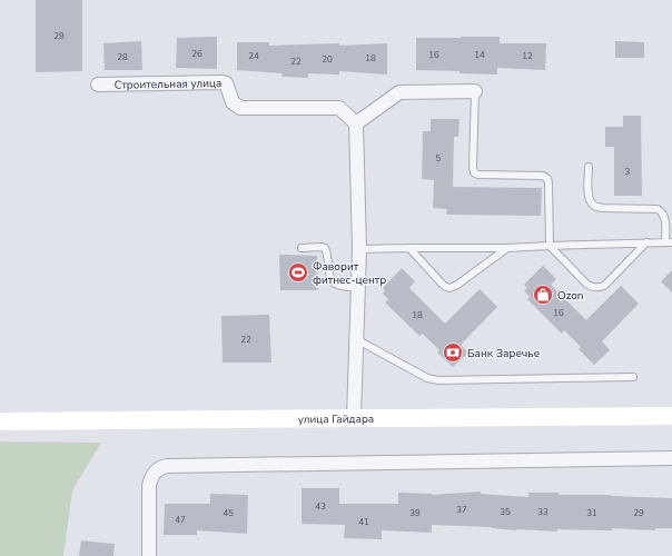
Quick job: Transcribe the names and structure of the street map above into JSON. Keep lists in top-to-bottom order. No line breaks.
{"streets":{"main road":["улица Гайдара"],"street":["Строительная улица"]},"places":{"sports":["Фаворит фитнес-центр"],"shop":["Ozon"],"bank":["Банк Заречье"]},"house_numbers":["29","26","16","14","24","12","28","18","20","22","5","3","16","18","22","43","37","35","33","45","39","31","29","47","41"]}
